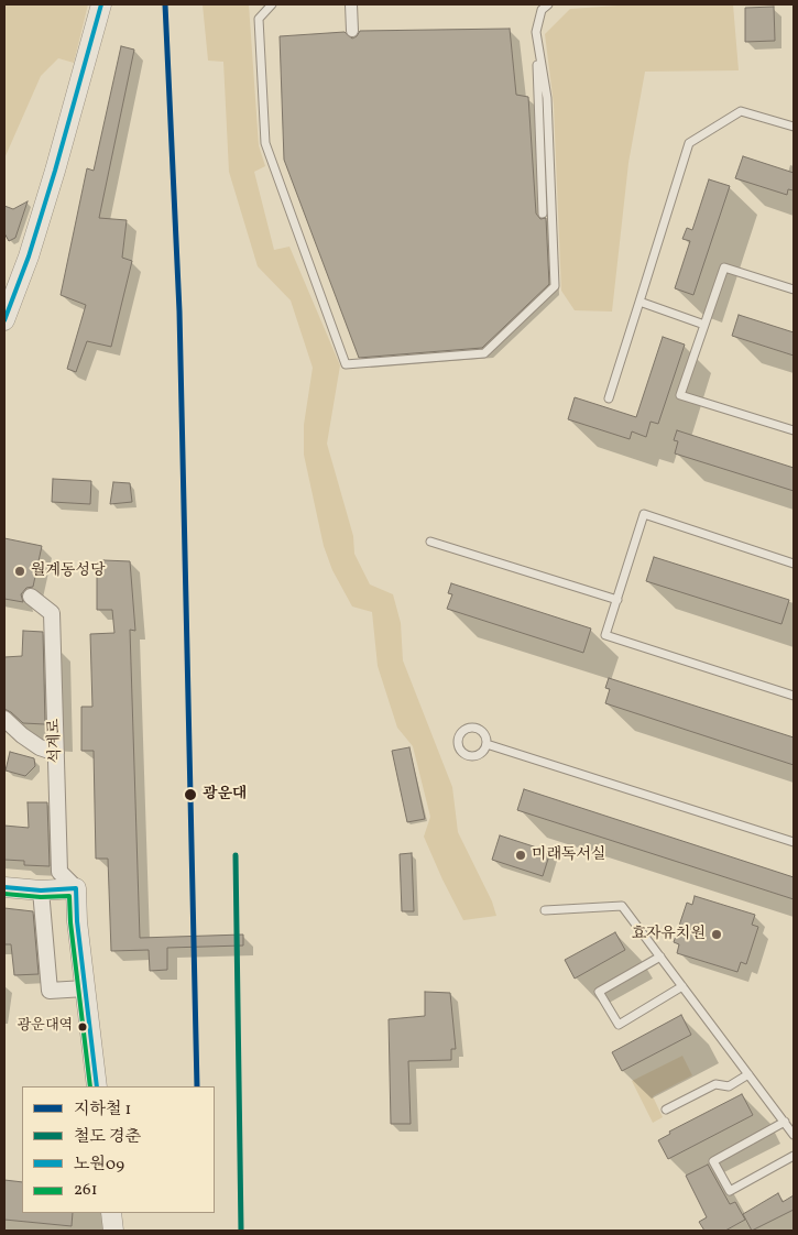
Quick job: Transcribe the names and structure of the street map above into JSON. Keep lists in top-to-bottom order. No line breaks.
{"streets":{"street":["석계로"]},"places":["월계동성당","광운대","미래독서실","효자유치원","광운대역"],"lines":["metro line 1","transit line 노원09","rail line 경춘","transit line 261"],"legend":["지하철 1","철도 경춘","노원09","261"]}
